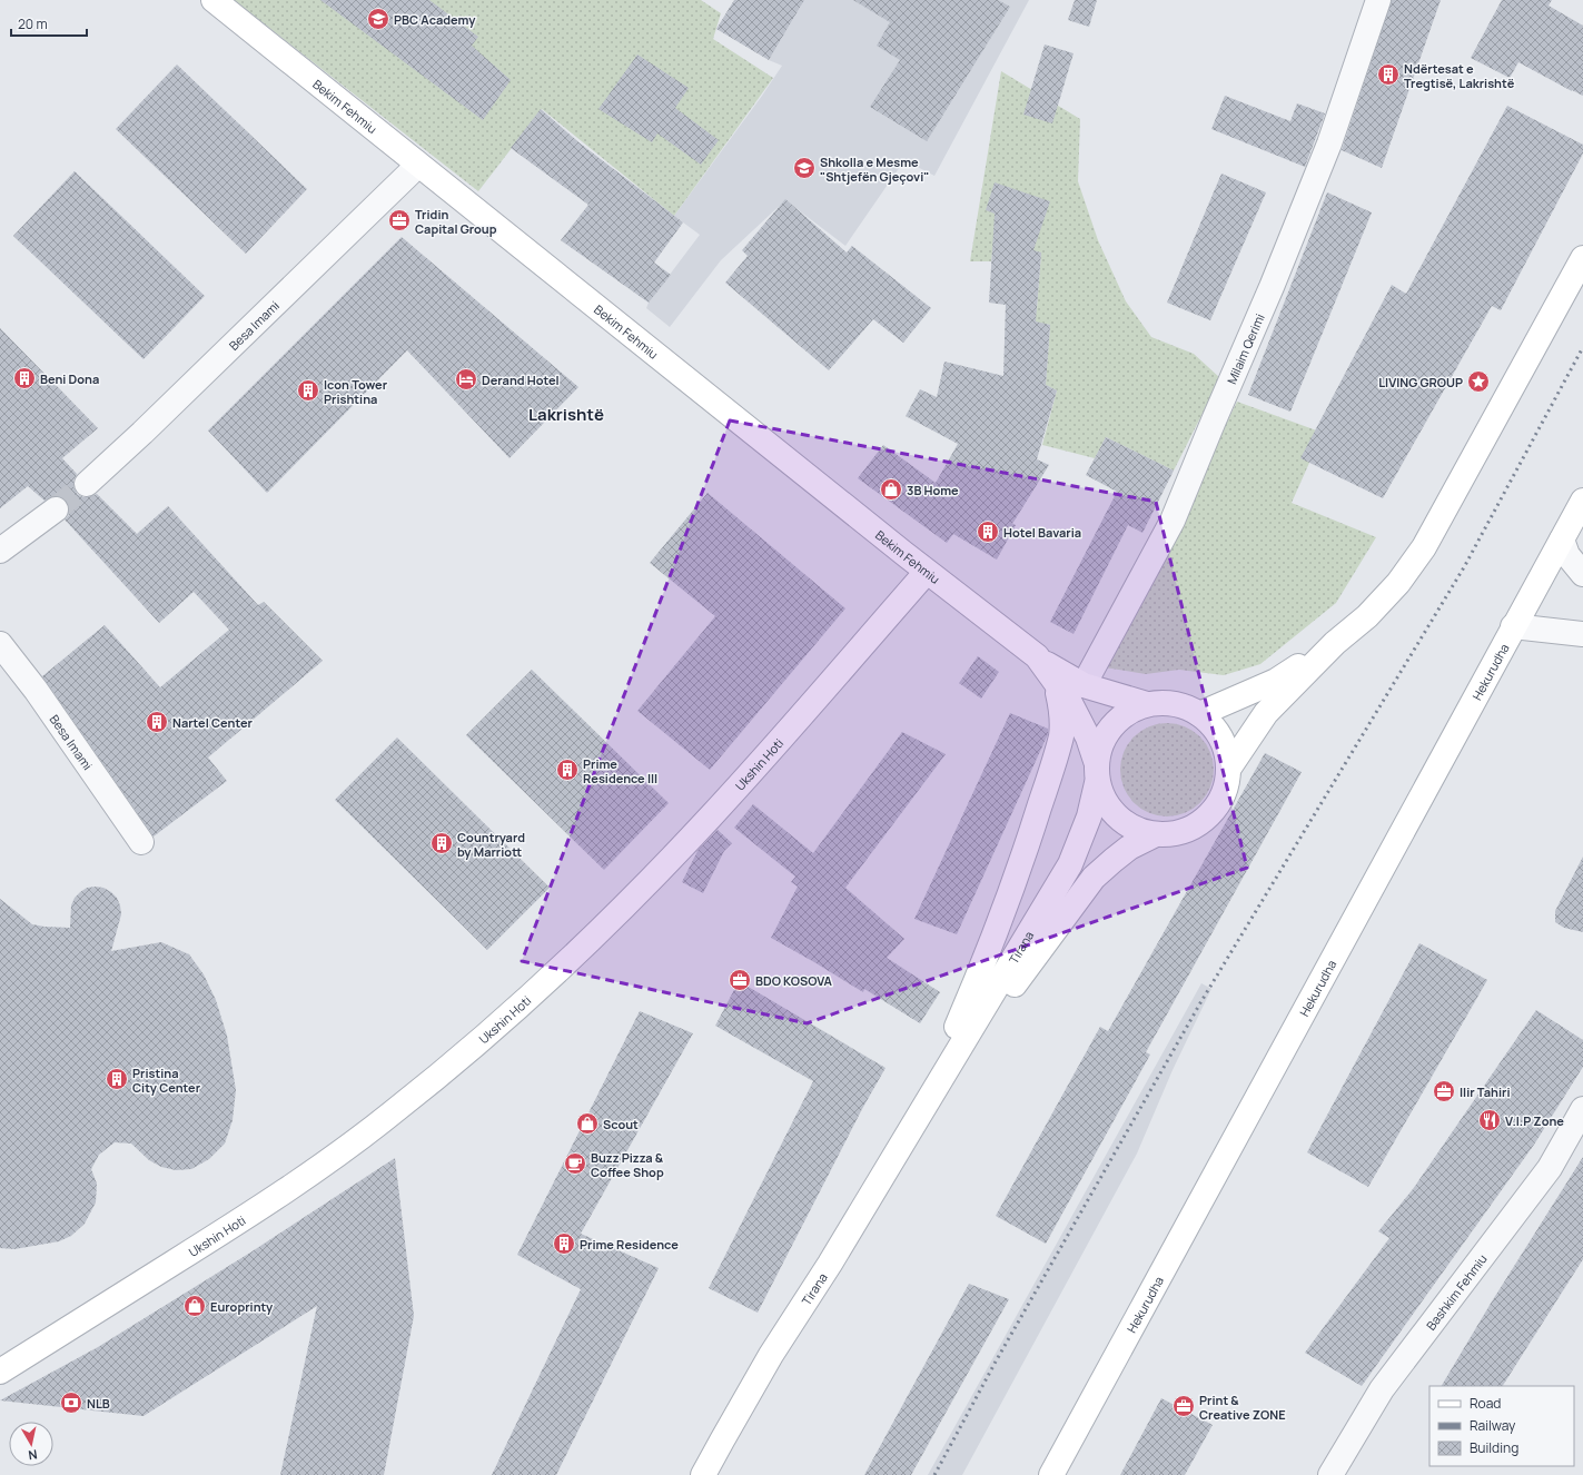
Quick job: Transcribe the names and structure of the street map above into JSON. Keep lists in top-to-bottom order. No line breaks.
{"streets":{"main road":["Bekim Fehmiu","Hekurudha","Ukshin Hoti","Tirana"],"street":["Besa Imami","Milaim Qerimi","Bashkim Fehmiu"]},"crossings":[["Bekim Fehmiu","Besa Imami"],["Bekim Fehmiu","Milaim Qerimi"],["Bekim Fehmiu","Ukshin Hoti"],["Bekim Fehmiu","Tirana"]],"districts":["Lakrishtë"],"places":{"school or university":["PBC Academy","Shkolla e Mesme \"Shtjefën Gjeçovi\""],"building":["Ndërtesat e Tregtisë, Lakrishtë","Beni Dona","Icon Tower Prishtina","Hotel Bavaria","Nartel Center","Prime Residence III","Countryard by Marriott","Pristina City Center","Prime Residence"],"office":["Tridin Capital Group","BDO KOSOVA","Ilir Tahiri","Print & Creative ZONE"],"hotel":["Derand Hotel"],"place":["LIVING GROUP"],"shop":["3B Home","Scout","Europrinty"],"restaurant":["V.I.P Zone"],"cafe":["Buzz Pizza & Coffee Shop"],"bank":["NLB"]},"legend":["Road","Railway","Building"],"scale_bar":"20 m","north":"bottom"}
